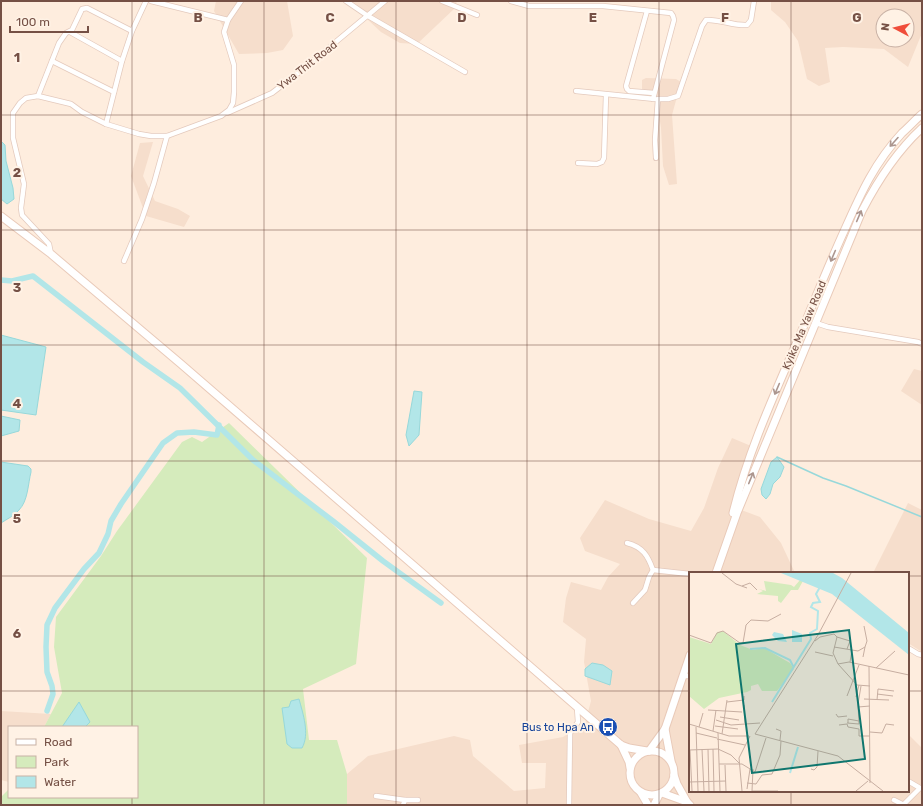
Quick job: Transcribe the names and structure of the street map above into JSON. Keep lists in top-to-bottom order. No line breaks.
{"streets":{"main road":["Kyike Ma Yaw Road"],"street":["Ywa Thit Road"]},"places":{"bus stop":["Bus to Hpa An"]},"legend":["Road","Park","Water"],"scale_bar":"100 m","north":"left","grid":{"columns":["B","C","D","E","F","G"],"rows":["1","2","3","4","5","6"]}}
